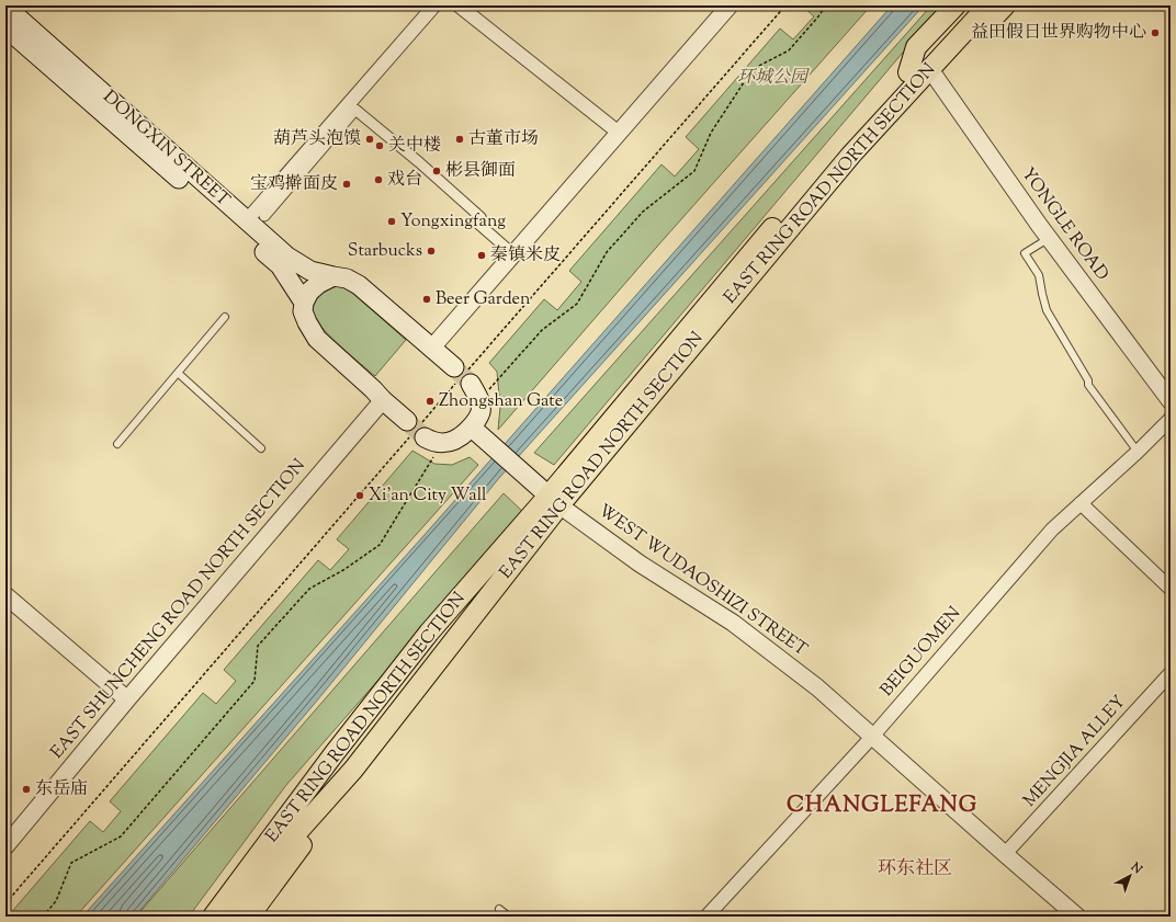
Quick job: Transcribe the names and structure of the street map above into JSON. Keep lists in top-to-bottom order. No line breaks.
{"streets":{"main road":["DONGXIN STREET","EAST RING ROAD NORTH SECTION"],"street":["YONGLE ROAD","WEST WUDAOSHIZI STREET","EAST SHUNCHENG ROAD NORTH SECTION","BEIGUOMEN","MENGJIA ALLEY"]},"crossings":[["EAST RING ROAD NORTH SECTION","YONGLE ROAD"],["EAST RING ROAD NORTH SECTION","WEST WUDAOSHIZI STREET"],["WEST WUDAOSHIZI STREET","BEIGUOMEN"],["WEST WUDAOSHIZI STREET","MENGJIA ALLEY"]],"districts":["CHANGLEFANG","环东社区"],"parks":["环城公园"],"places":["益田假日世界购物中心","葫芦头泡馍","古董市场","关中楼","彬县御面","戏台","宝鸡擀面皮","Yongxingfang","Starbucks","秦镇米皮","Beer Garden","Zhongshan Gate","Xi'an City Wall","东岳庙"],"north":"top right"}
